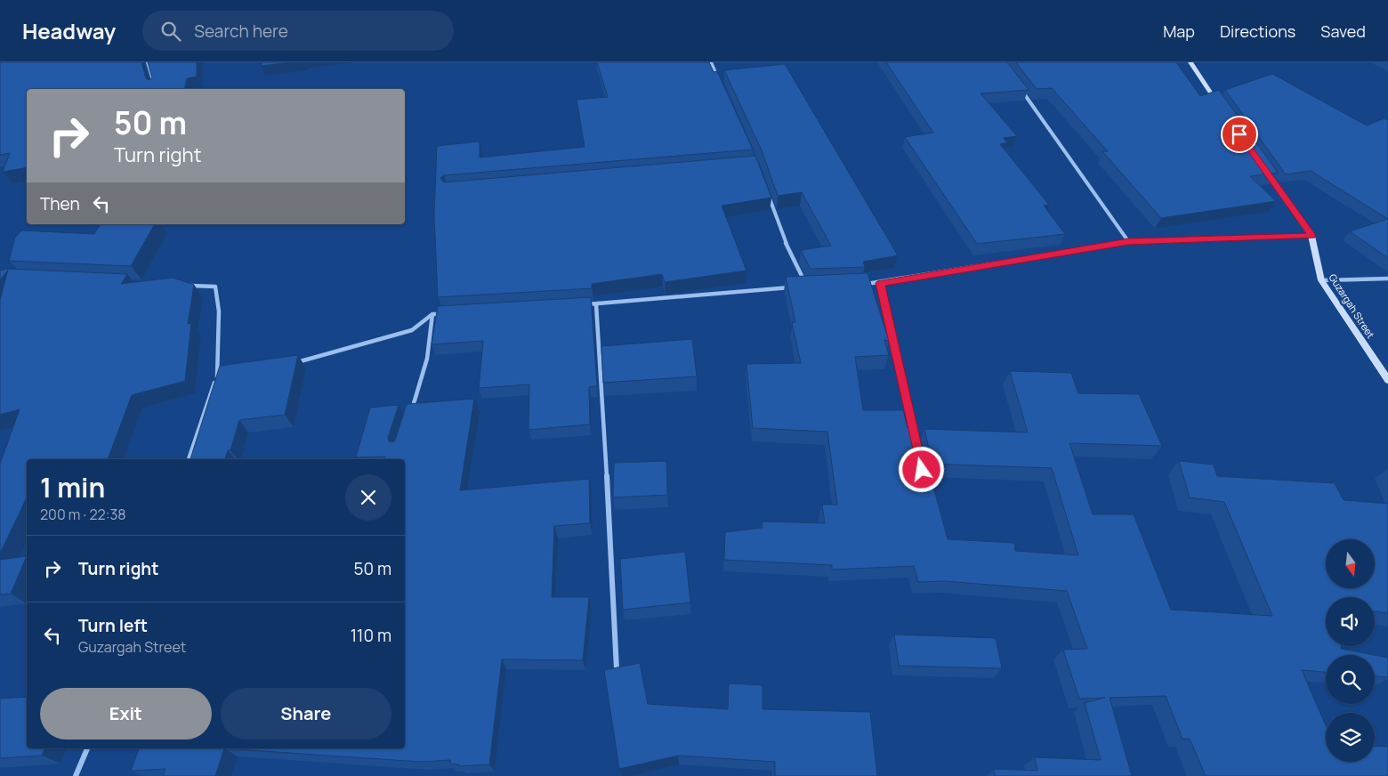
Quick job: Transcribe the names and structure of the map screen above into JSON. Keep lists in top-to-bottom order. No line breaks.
{"streets":{"street":["Guzargah Street"]},"north":"bottom","page":{"header":"Headway","search":"Search here","nav":["Map","Directions","Saved"],"turn":["50 m","Turn right"],"then":"Then","heading":["1 min","200 m · 22:38"],"list":[{"name":"Turn right","value":"50 m"},{"name":"Turn left","note":"Guzargah Street","value":"110 m"}],"buttons":["Exit","Share"]}}
